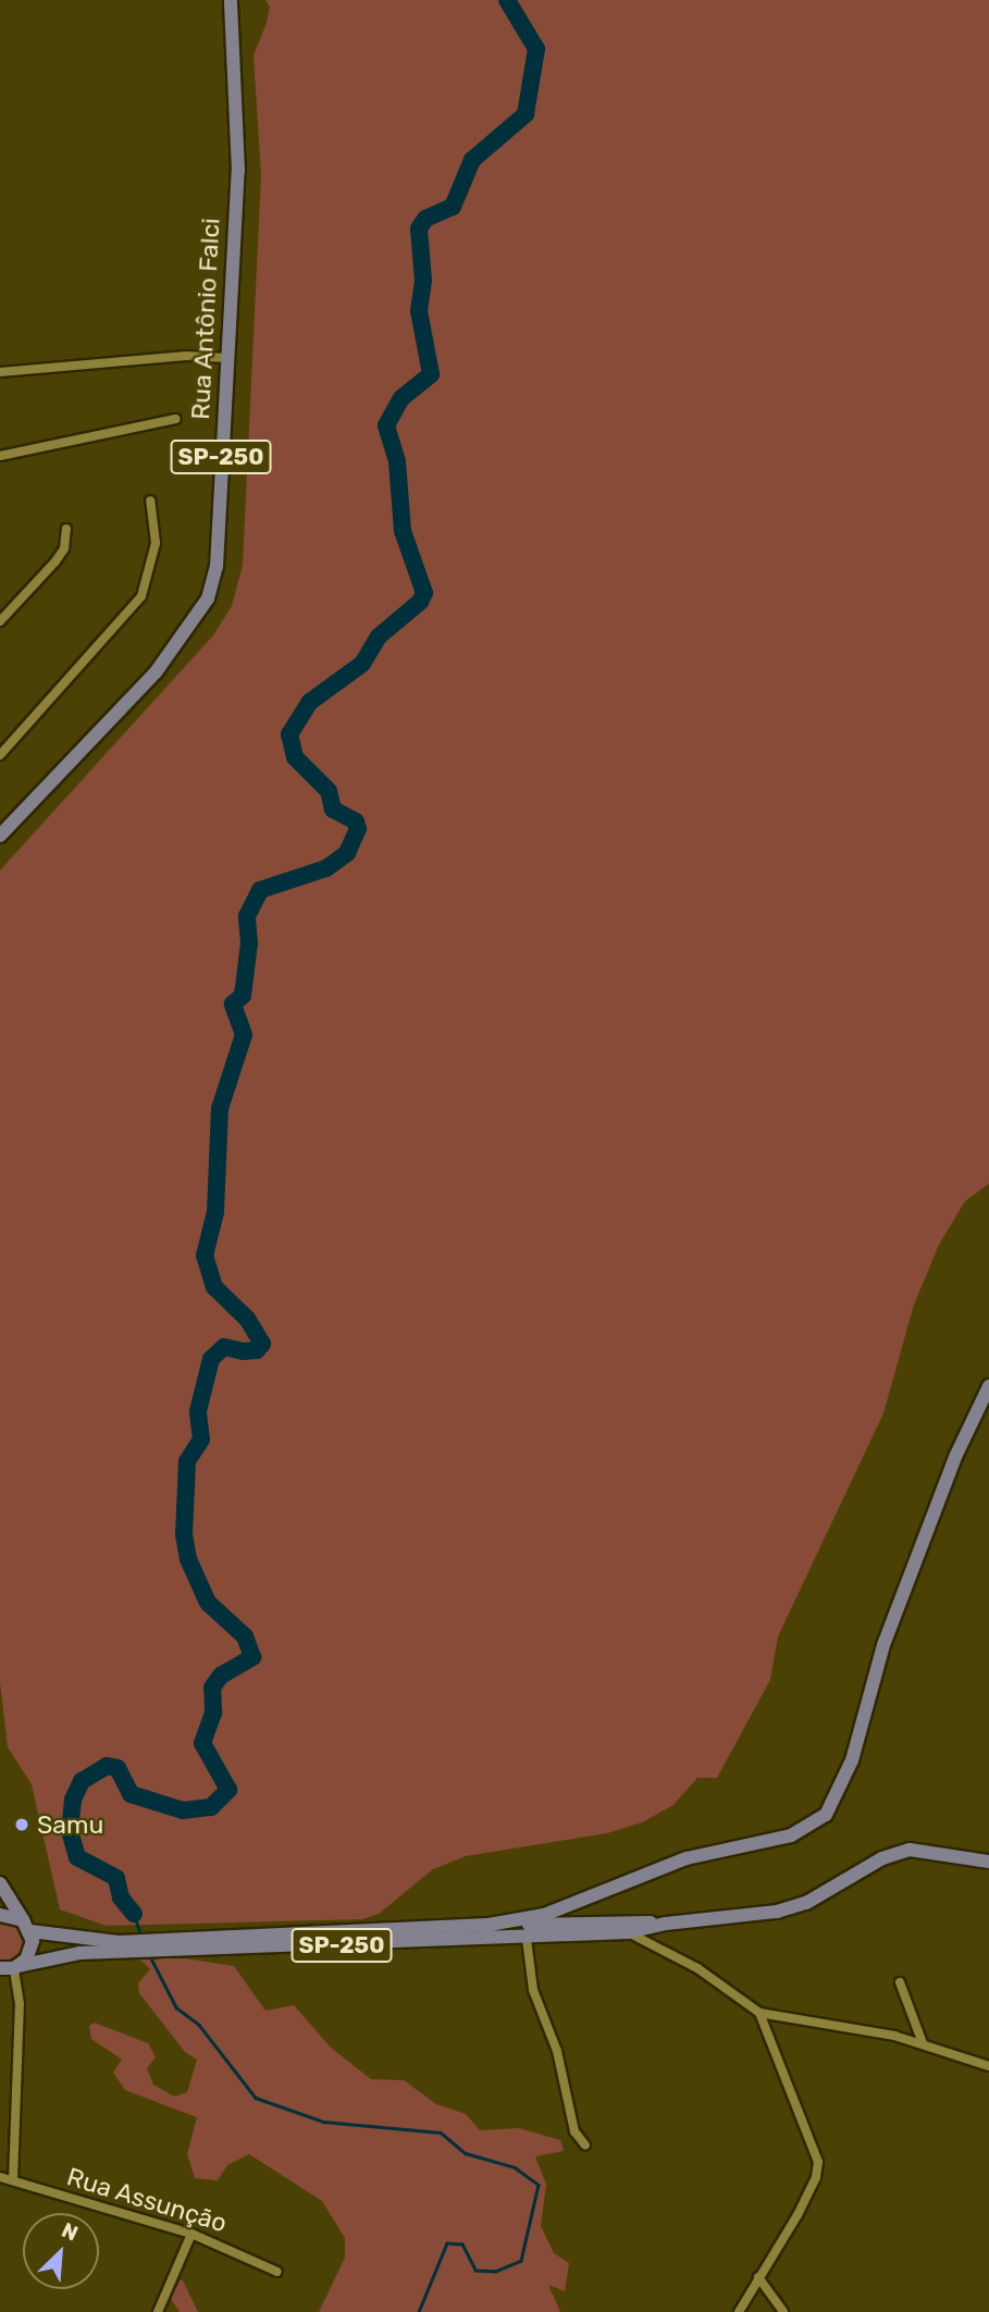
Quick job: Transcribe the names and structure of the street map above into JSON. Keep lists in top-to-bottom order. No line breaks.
{"streets":{"main road":["Rua Antônio Falci","SP-250"],"street":["Rua Assunção"]},"places":["Samu"],"north":"top right"}
